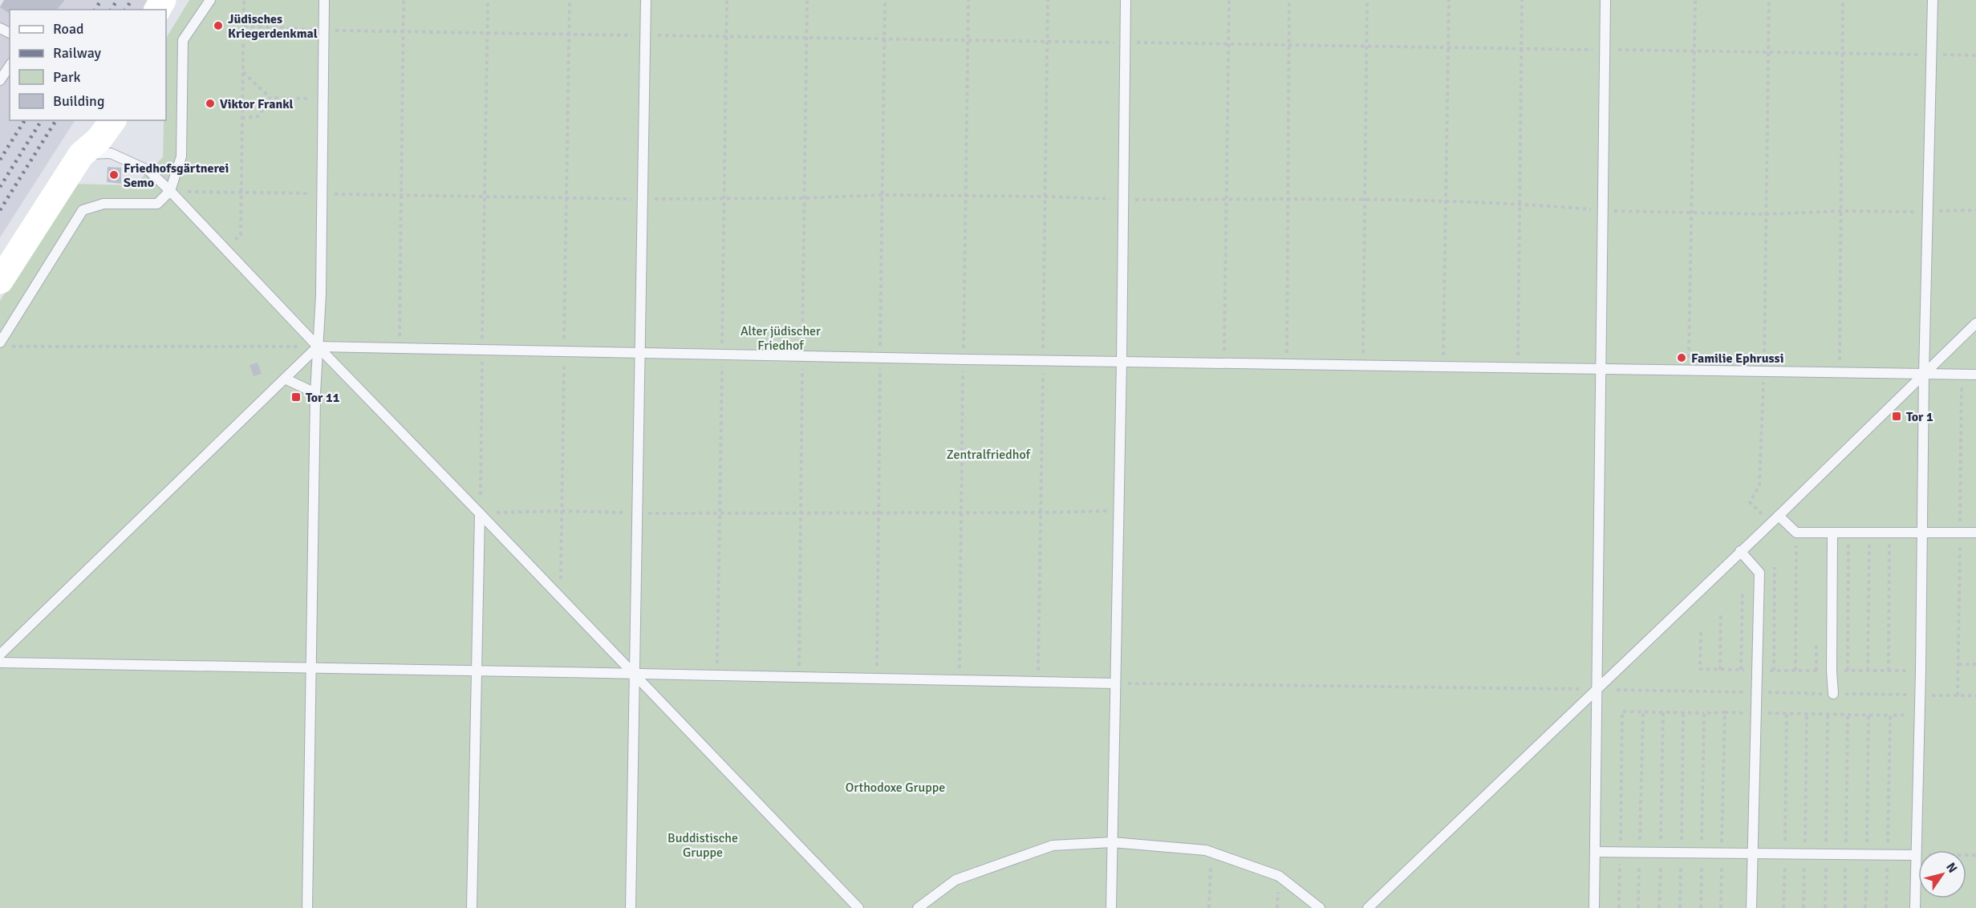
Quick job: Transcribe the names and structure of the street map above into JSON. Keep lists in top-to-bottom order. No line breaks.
{"parks":["Alter jüdischer Friedhof","Zentralfriedhof","Orthodoxe Gruppe","Buddistische Gruppe"],"places":{"other":["Jüdisches Kriegerdenkmal","Viktor Frankl","Friedhofsgärtnerei Semo","Familie Ephrussi"],"transit":["Tor 11","Tor 1"]},"legend":["Road","Railway","Park","Building"],"north":"top right"}
